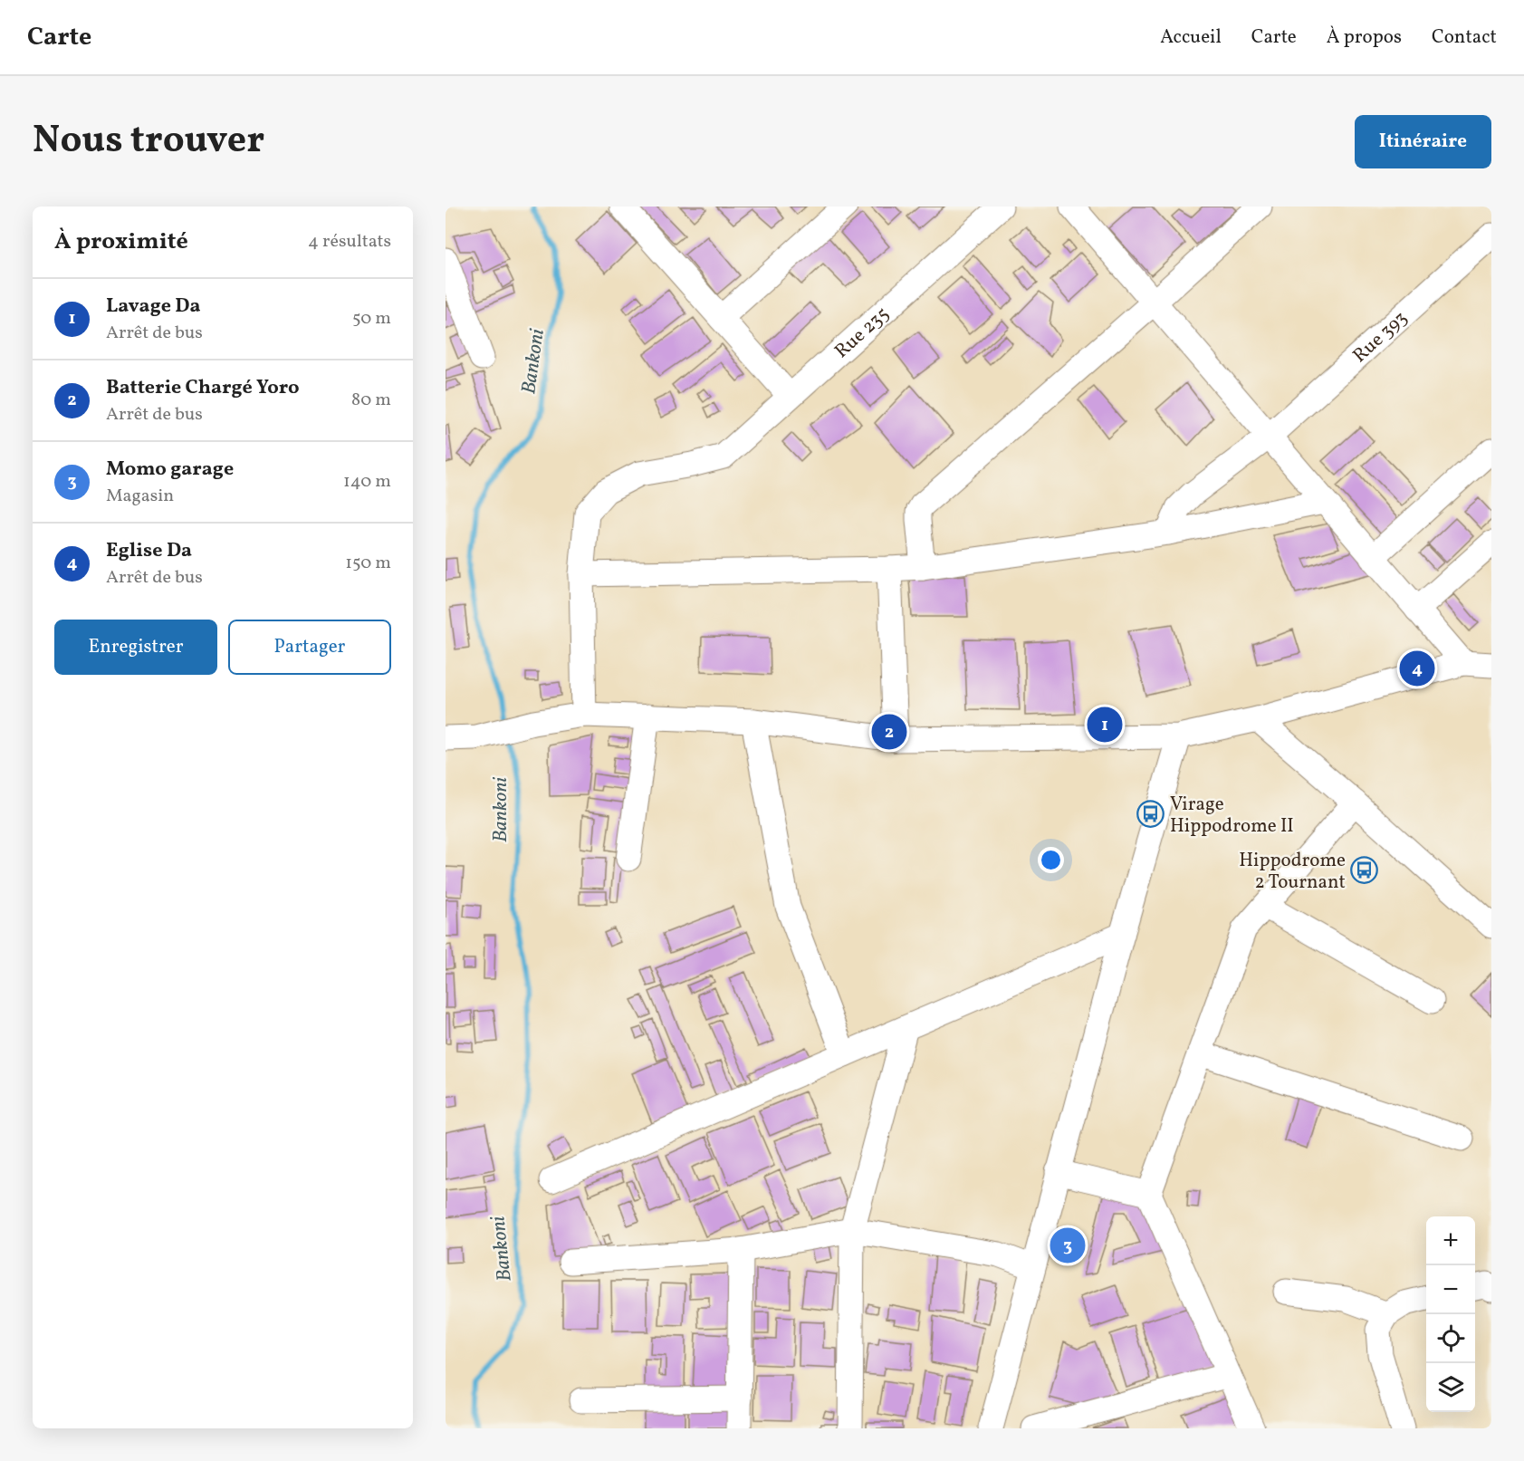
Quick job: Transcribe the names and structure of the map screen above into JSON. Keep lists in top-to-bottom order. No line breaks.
{"streets":{"street":["Rue 235","Rue 393"]},"water":["Bankoni"],"places":{"bus stop":["Virage Hippodrome II","Hippodrome 2 Tournant"]},"page":{"header":"Carte","nav":["Accueil","Carte","À propos","Contact"],"title":"Nous trouver","buttons":["Itinéraire",["Enregistrer","Partager"]],"heading":["À proximité","4 résultats"],"list":[{"mark":"1","name":"Lavage Da","note":"Arrêt de bus","value":"50 m"},{"mark":"2","name":"Batterie Chargé Yoro","note":"Arrêt de bus","value":"80 m"},{"mark":"3","name":"Momo garage","note":"Magasin","value":"140 m"},{"mark":"4","name":"Eglise Da","note":"Arrêt de bus","value":"150 m"}],"pins":["4","1","2","3"],"map_buttons":["+","−"]}}
